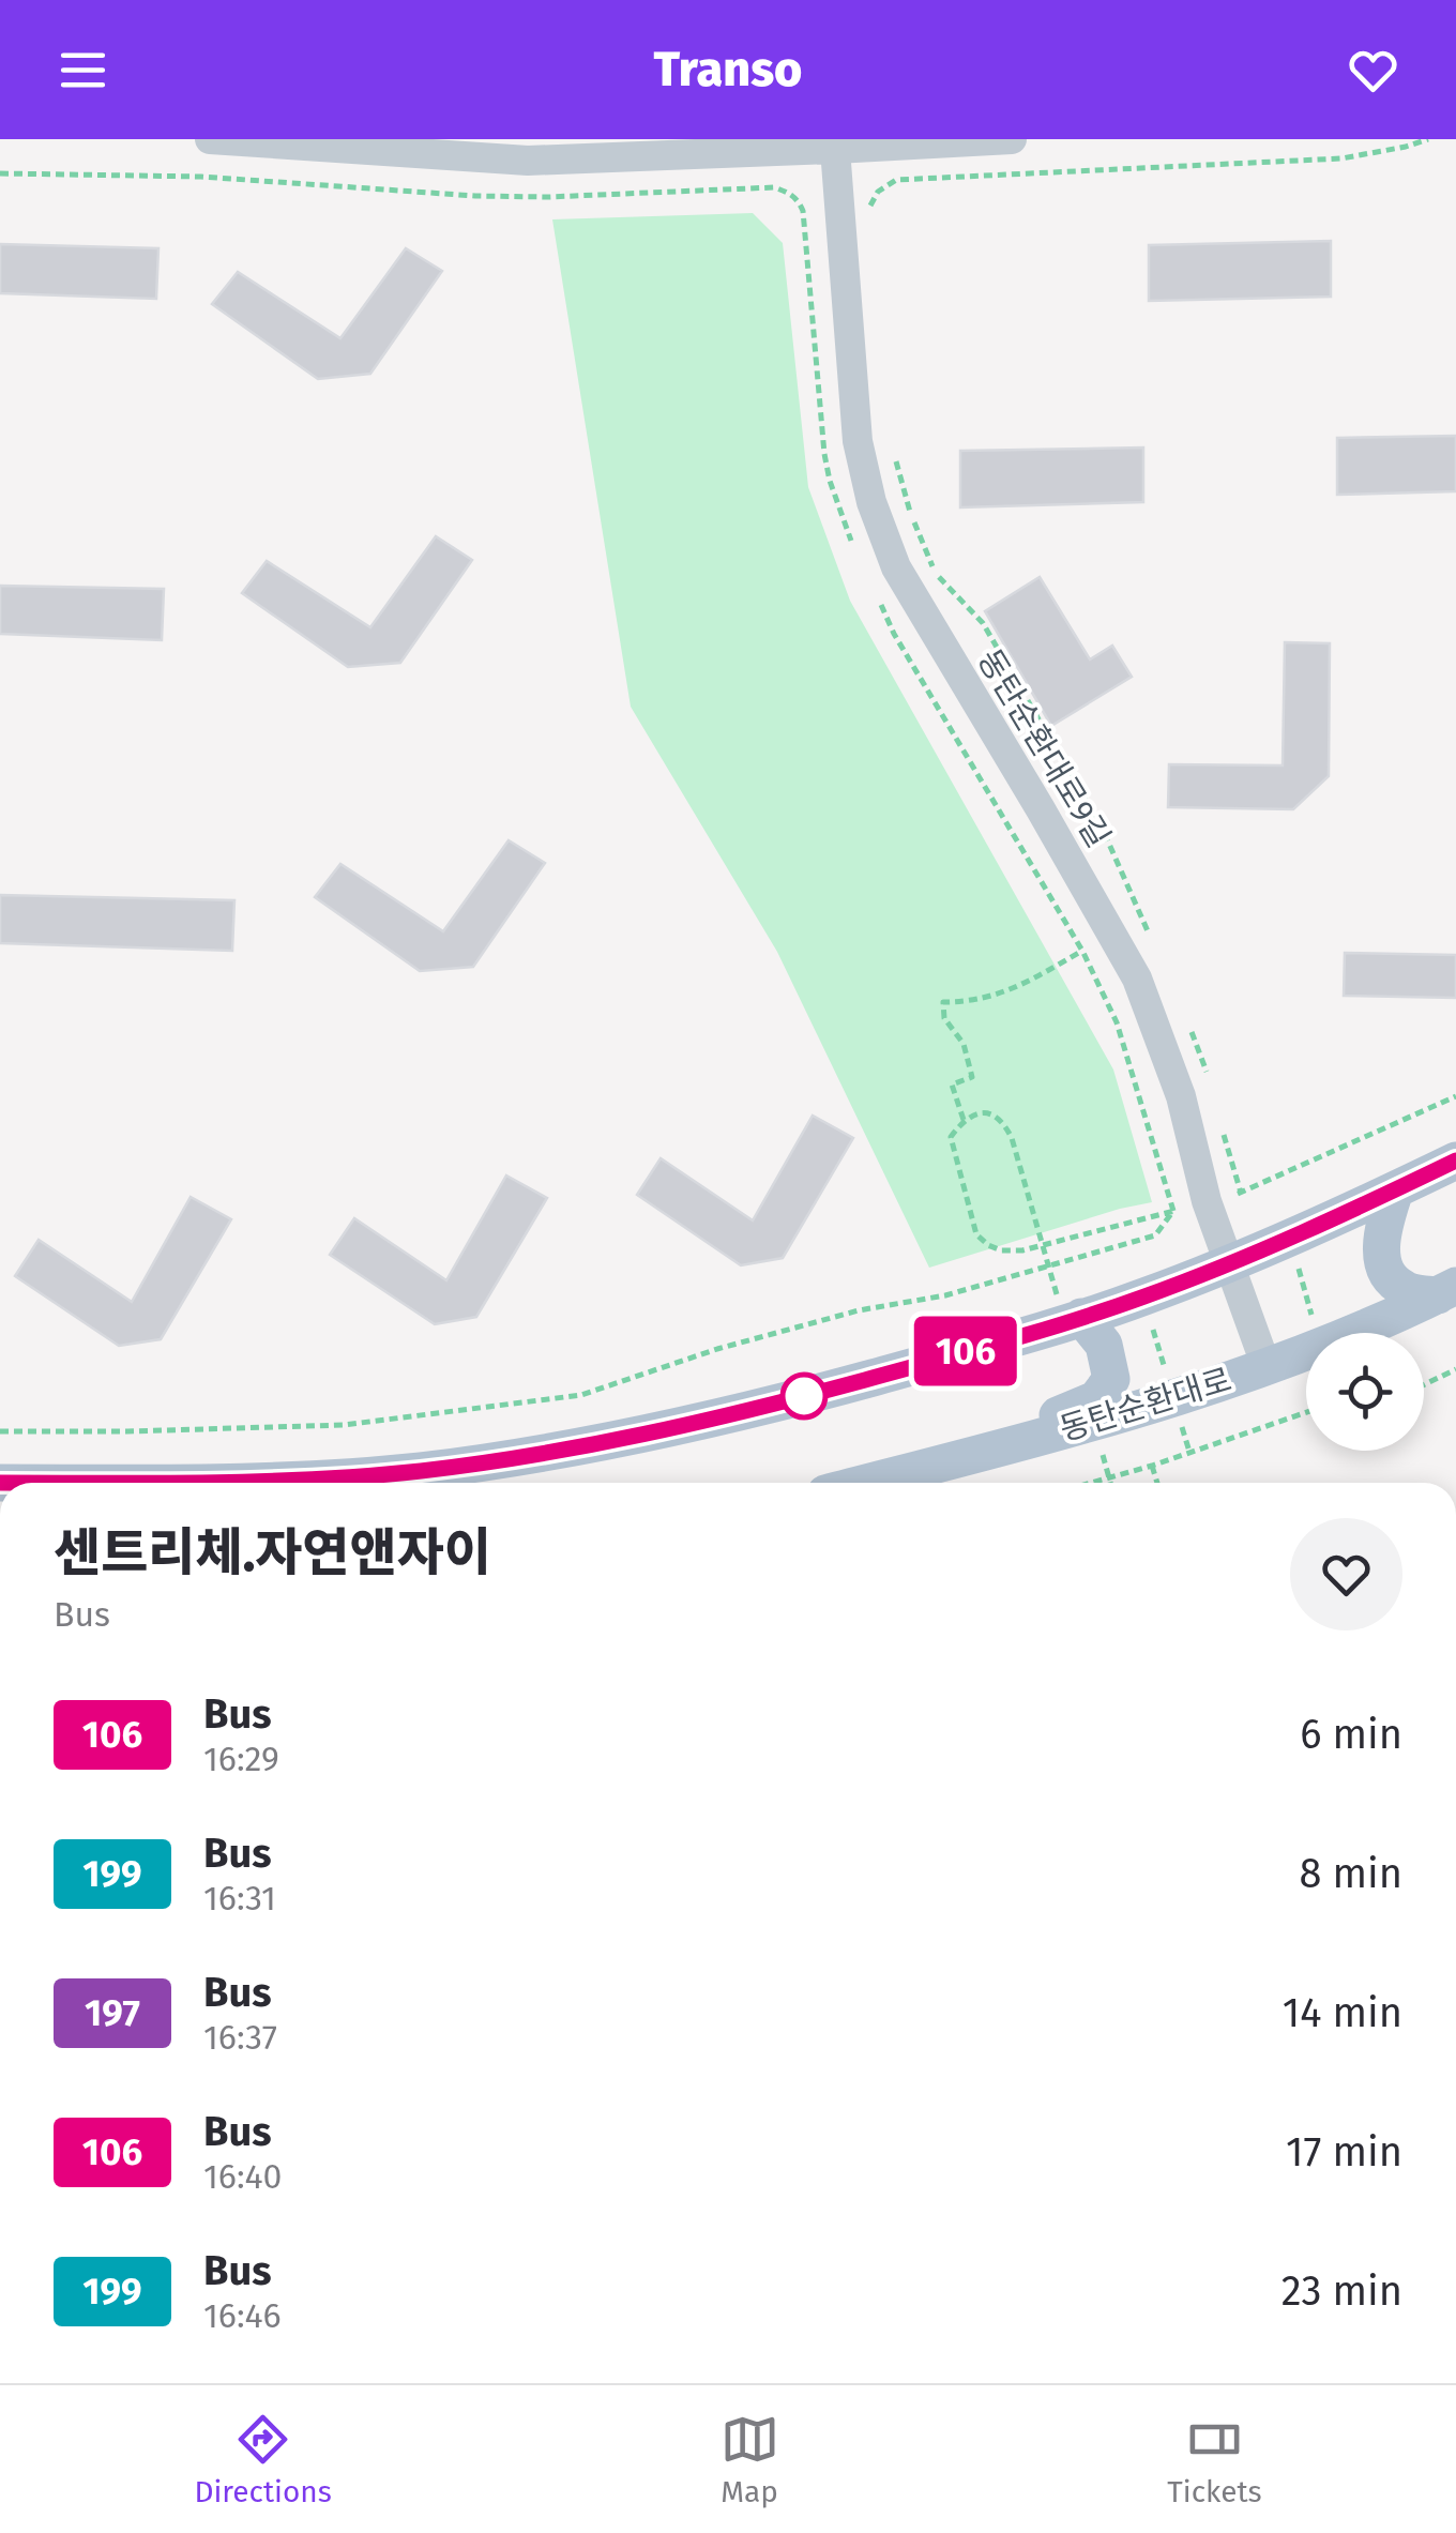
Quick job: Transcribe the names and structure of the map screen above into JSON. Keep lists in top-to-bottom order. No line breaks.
{"streets":{"main road":["동탄순환대로"],"street":["동탄순환대로9길"]},"crossings":[["동탄순환대로9길","동탄순환대로"]],"lines":["bus line 106"],"page":{"header":"Transo","on_map":"106","heading":["센트리체.자연앤자이","Bus"],"list":[{"mark":"106","name":"Bus","note":"16:29","value":"6 min"},{"mark":"199","name":"Bus","note":"16:31","value":"8 min"},{"mark":"197","name":"Bus","note":"16:37","value":"14 min"},{"mark":"106","name":"Bus","note":"16:40","value":"17 min"},{"mark":"199","name":"Bus","note":"16:46","value":"23 min"}],"tabs":["Directions","Map","Tickets"]}}
